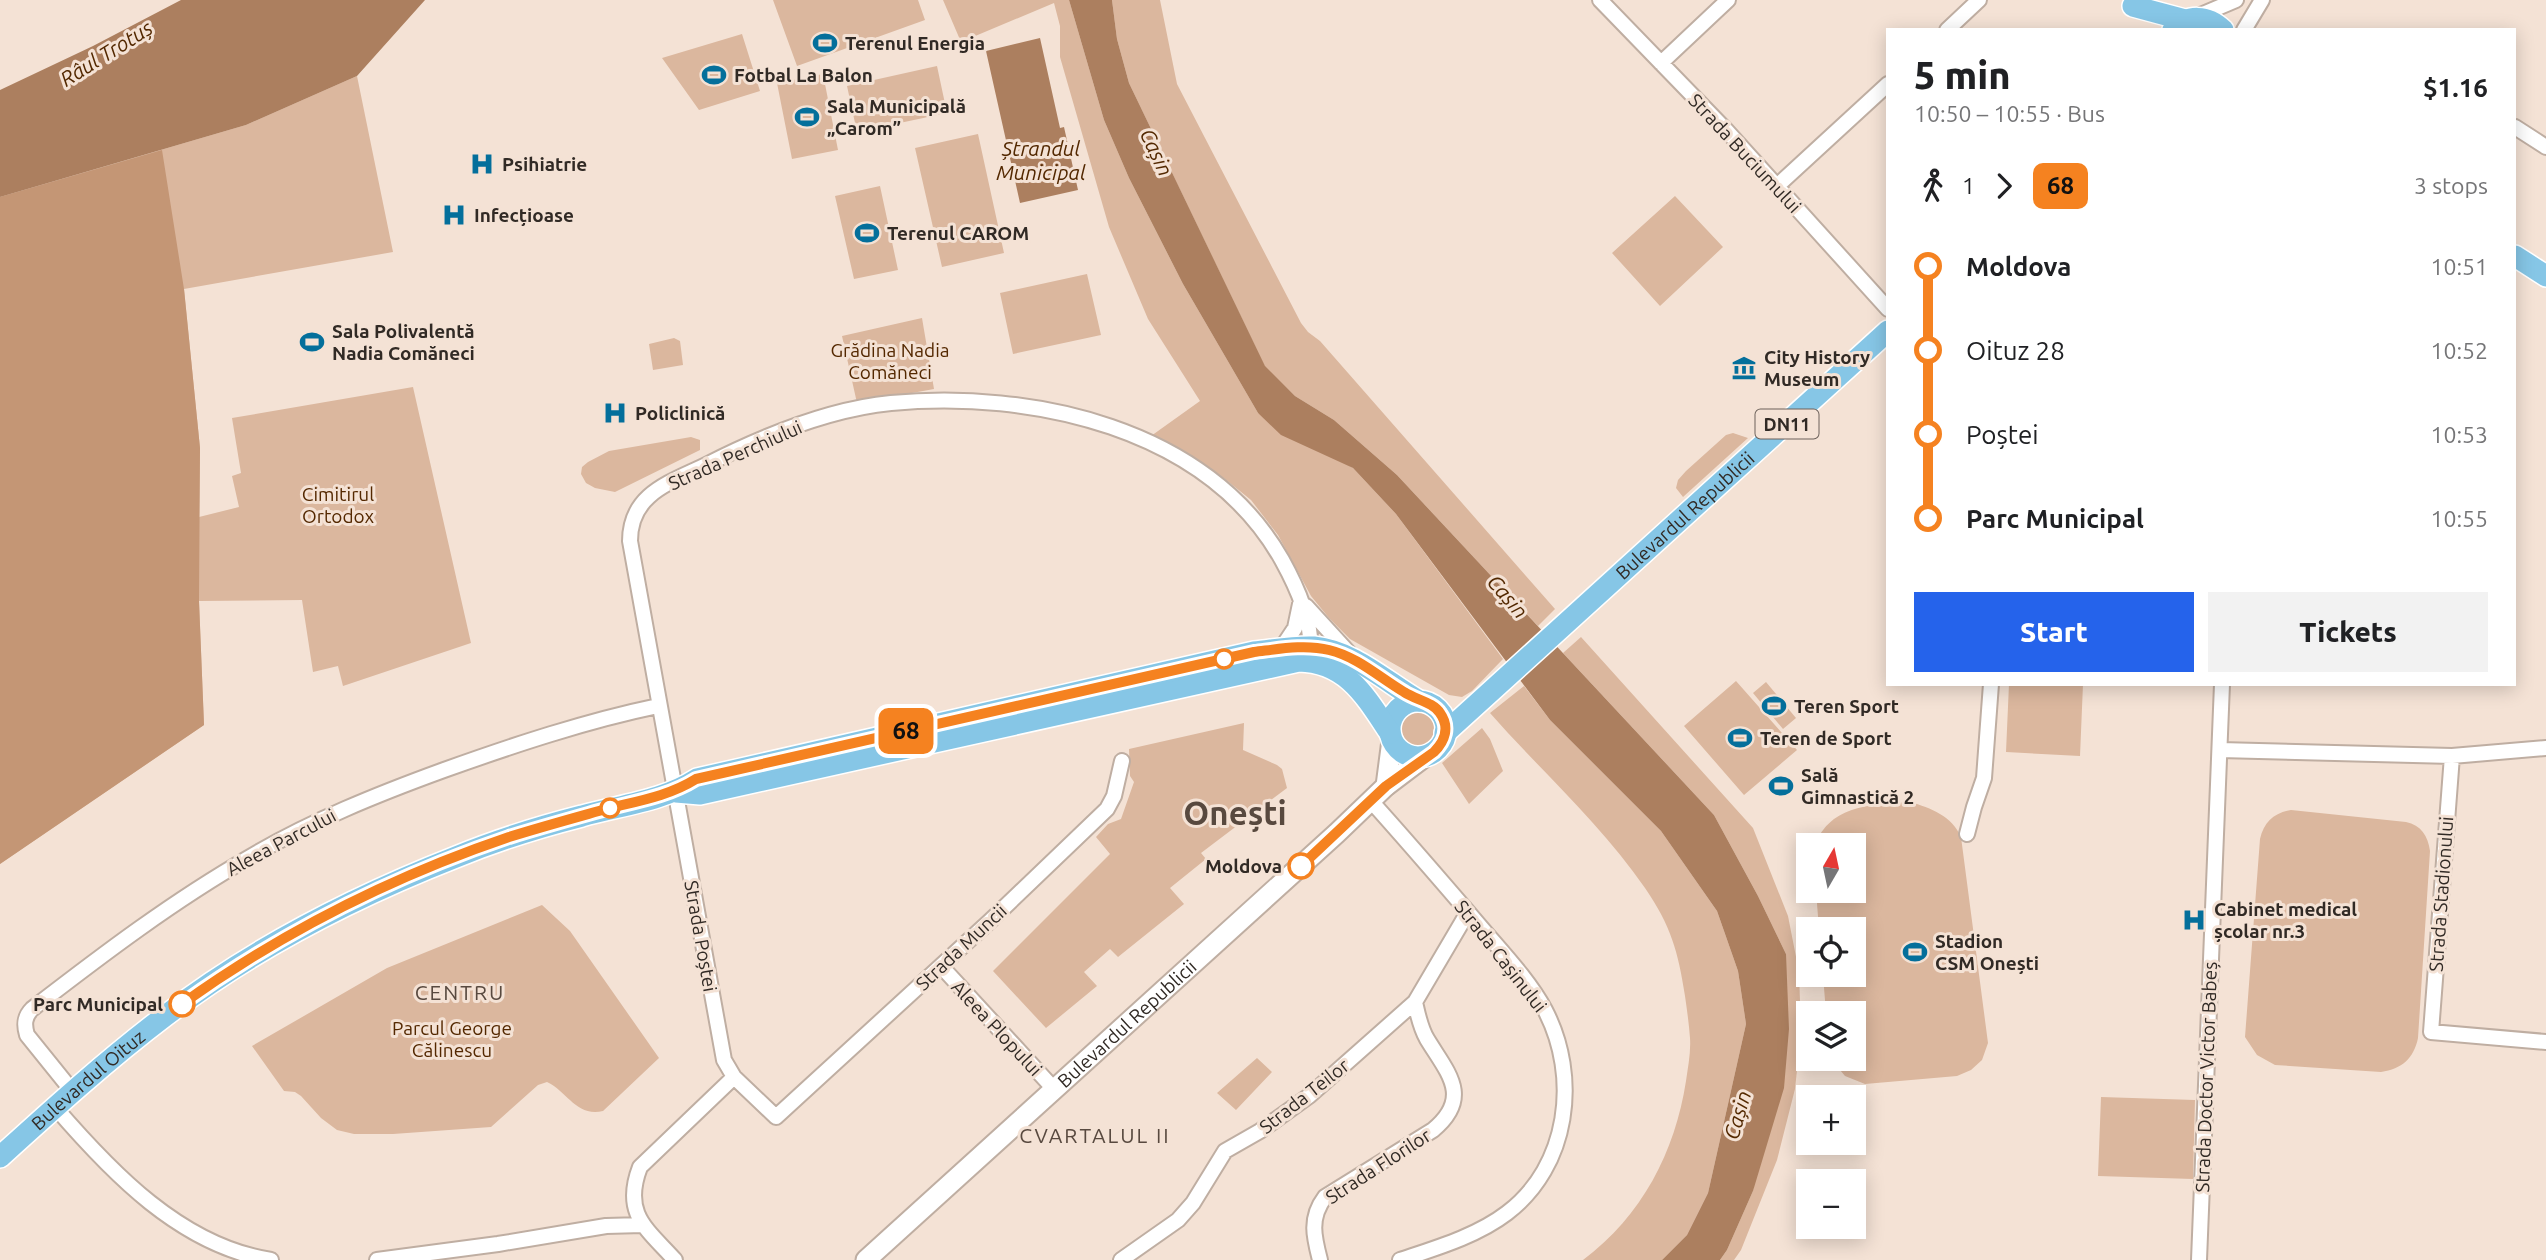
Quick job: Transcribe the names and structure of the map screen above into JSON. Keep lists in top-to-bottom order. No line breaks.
{"streets":{"main road":["DN11","Bulevardul Republicii","Bulevardul Oituz"],"street":["Strada Buciumului","Strada Perchiului","Aleea Parcului","Strada Stadionului","Strada Poștei","Strada Muncii","Strada Cașinului","Aleea Plopului","Strada Doctor Victor Babeș","Strada Teilor","Strada Florilor"]},"crossings":[["DN11","Bulevardul Republicii"],["DN11","Bulevardul Oituz"],["Strada Perchiului","Aleea Parcului"],["Strada Perchiului","Strada Poștei"],["Strada Perchiului","Bulevardul Oituz"],["Bulevardul Republicii","Strada Cașinului"],["Bulevardul Republicii","Aleea Plopului"],["Bulevardul Republicii","Bulevardul Oituz"],["Aleea Parcului","Bulevardul Oituz"],["Strada Poștei","Strada Muncii"],["Strada Poștei","Bulevardul Oituz"],["Strada Muncii","Aleea Plopului"],["Strada Cașinului","Strada Teilor"],["Strada Teilor","Strada Florilor"]],"districts":["Onești","CENTRU","CVARTALUL II"],"water":["Râul Trotuș","Ștrandul Municipal","Cașin"],"parks":["Grădina Nadia Comăneci","Cimitirul Ortodox","Parcul George Călinescu"],"places":{"sports":["Terenul Energia","Fotbal La Balon","Sala Municipală „Carom”","Terenul CAROM","Sala Polivalentă Nadia Comăneci","Teren Sport","Teren de Sport","Sală Gimnastică 2","Stadion CSM Onești"],"hospital":["Psihiatrie","Infecțioase","Policlinică","Cabinet medical școlar nr.3"],"museum":["City History Museum"],"other":["Moldova","Parc Municipal"]},"lines":["bus line 68"],"north":"top","page":{"on_map":"68","heading":["5 min","10:50 – 10:55 · Bus","$1.16"],"legs":["1","68","3 stops"],"list":[{"name":"Moldova","value":"10:51"},{"name":"Oituz 28","value":"10:52"},{"name":"Poștei","value":"10:53"},{"name":"Parc Municipal","value":"10:55"}],"buttons":["Start","Tickets"],"map_buttons":["+","−"]}}
